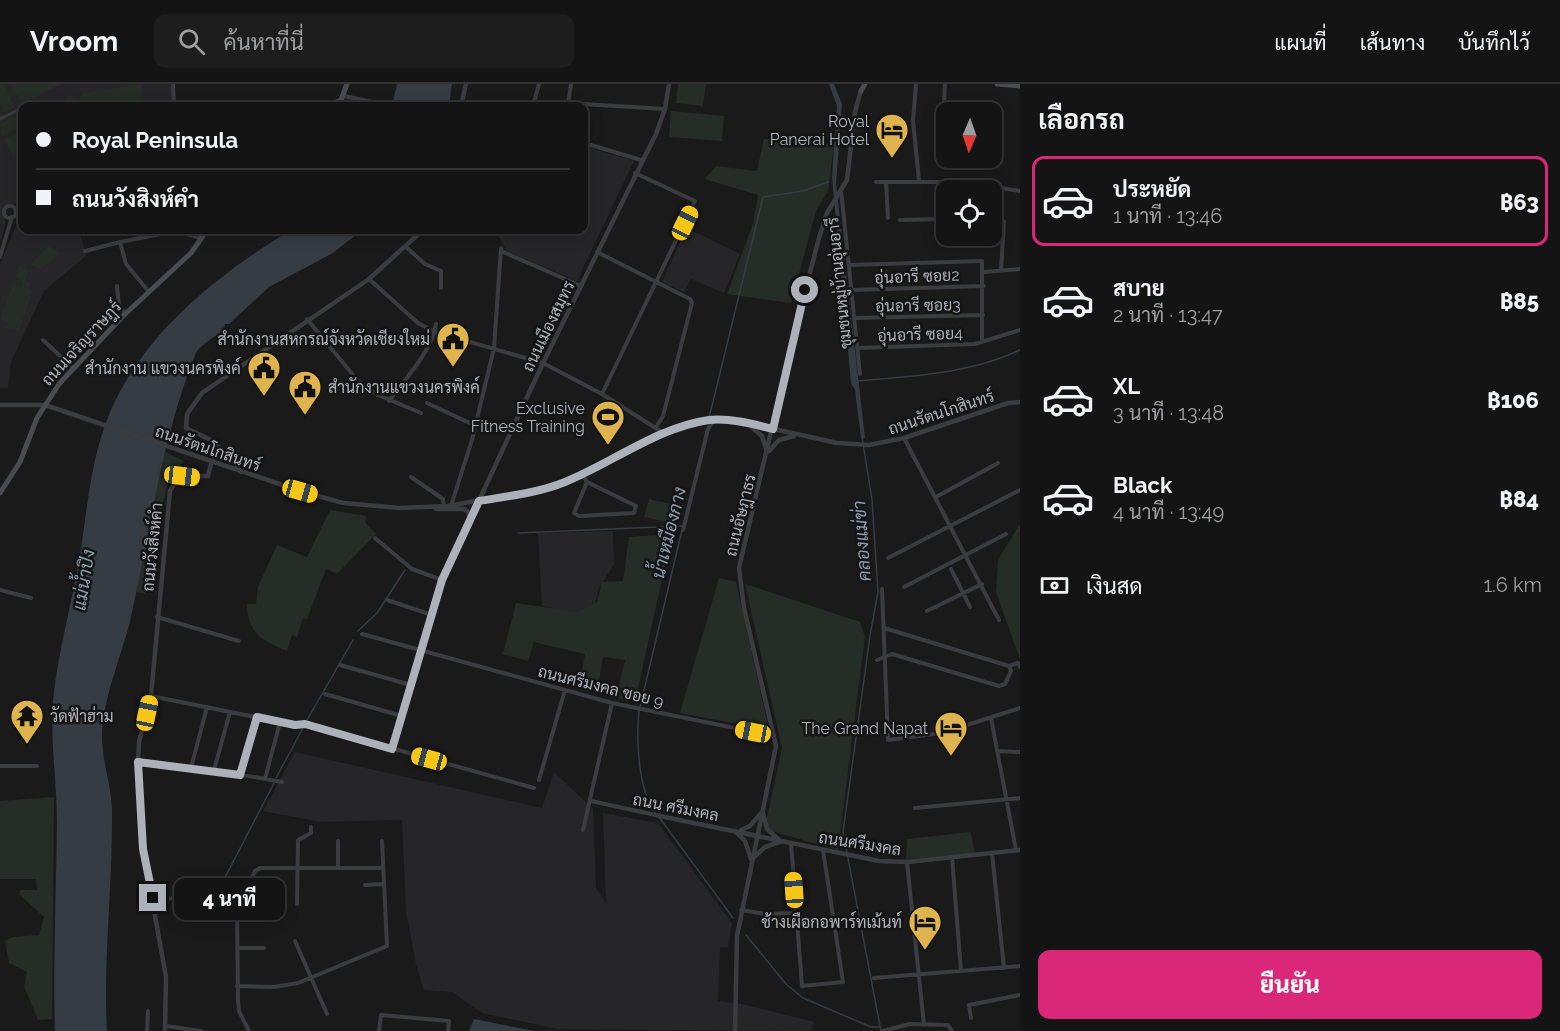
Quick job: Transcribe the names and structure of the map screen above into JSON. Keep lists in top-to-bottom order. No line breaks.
{"streets":{"main road":["ถนนเจริญราษฎร์"],"street":["อุ่นอารี ซอย2","ชุมชนหมู่บ้านอุ่นอารี","อุ่นอารี ซอย3","ถนนเมืองสมุทร","อุ่นอารี ซอย4","ถนนรัตนโกสินทร์","ถนนอัษฎาธร","ถนนวังสิงห์คำ","ถนนศรีมงคล ซอย 9","ถนน ศรีมงคล","ถนนศรีมงคล"]},"crossings":[["อุ่นอารี ซอย2","ชุมชนหมู่บ้านอุ่นอารี"],["ชุมชนหมู่บ้านอุ่นอารี","อุ่นอารี ซอย3"],["ชุมชนหมู่บ้านอุ่นอารี","อุ่นอารี ซอย4"],["ชุมชนหมู่บ้านอุ่นอารี","ถนนอัษฎาธร"],["ถนนเมืองสมุทร","ถนนรัตนโกสินทร์"],["ถนนเมืองสมุทร","ถนนศรีมงคล ซอย 9"],["ถนนเจริญราษฎร์","ถนนรัตนโกสินทร์"],["ถนนรัตนโกสินทร์","ถนนอัษฎาธร"],["ถนนรัตนโกสินทร์","ถนนวังสิงห์คำ"],["ถนนอัษฎาธร","ถนนศรีมงคล ซอย 9"],["ถนนอัษฎาธร","ถนน ศรีมงคล"],["ถนนอัษฎาธร","ถนนศรีมงคล"],["ถนน ศรีมงคล","ถนนศรีมงคล"]],"water":["น้ำเหมืองกาง","คลองแม่ข่า","แม่น้ำปิง"],"places":{"hotel":["Royal Panerai Hotel","The Grand Napat","ช้างเผือกอพาร์ทเม้นท์"],"public building":["สำนักงานสหกรณ์จังหวัดเชียงใหม่","สำนักงาน แขวงนครพิงค์","สำนักงานแขวงนครพิงค์"],"sports":["Exclusive Fitness Training"],"temple":["วัดฟ้าฮ่าม"]},"north":"bottom","page":{"header":"Vroom","search":"ค้นหาที่นี่","nav":["แผนที่","เส้นทาง","บันทึกไว้"],"heading":"เลือกรถ","banner":["Royal Peninsula","ถนนวังสิงห์คำ"],"list":[{"name":"ประหยัด","note":"1 นาที · 13:46","value":"฿63"},{"name":"สบาย","note":"2 นาที · 13:47","value":"฿85"},{"name":"XL","note":"3 นาที · 13:48","value":"฿106"},{"name":"Black","note":"4 นาที · 13:49","value":"฿84"}],"pay":["เงินสด","1.6 km"],"bubble":"4 นาที","buttons":"ยืนยัน"}}
